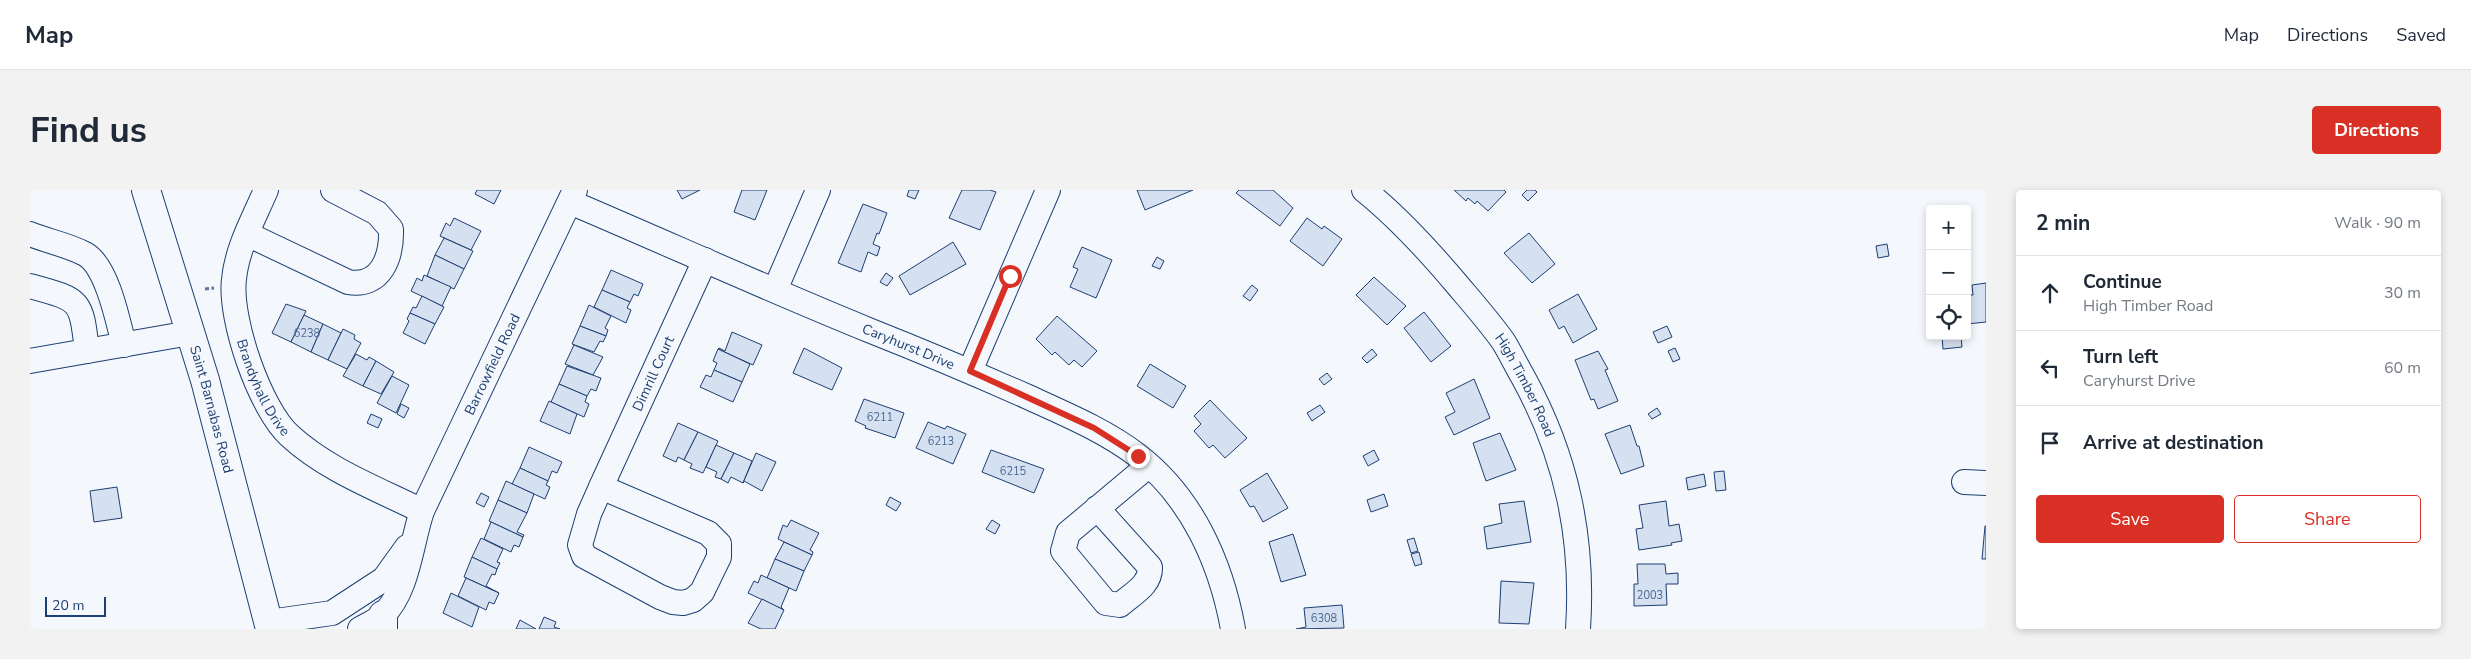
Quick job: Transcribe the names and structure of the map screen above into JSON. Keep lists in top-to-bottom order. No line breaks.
{"streets":{"main road":["Saint Barnabas Road"],"street":["Caryhurst Drive","Barrowfield Road","Dimrill Court","Brandyhall Drive","High Timber Road"]},"crossings":[["Caryhurst Drive","Barrowfield Road"],["Caryhurst Drive","Dimrill Court"],["Barrowfield Road","Brandyhall Drive"],["Barrowfield Road","Saint Barnabas Road"]],"house_numbers":["6238","6211","6213","6215","2003","6308"],"scale_bar":"20 m","page":{"header":"Map","nav":["Map","Directions","Saved"],"buttons":["Directions",["Save","Share"]],"title":"Find us","heading":["2 min","Walk · 90 m"],"map_buttons":["+","−"],"list":[["Continue","High Timber Road","30 m"],["Turn left","Caryhurst Drive","60 m"],"Arrive at destination"],"scale":"20 m"}}
